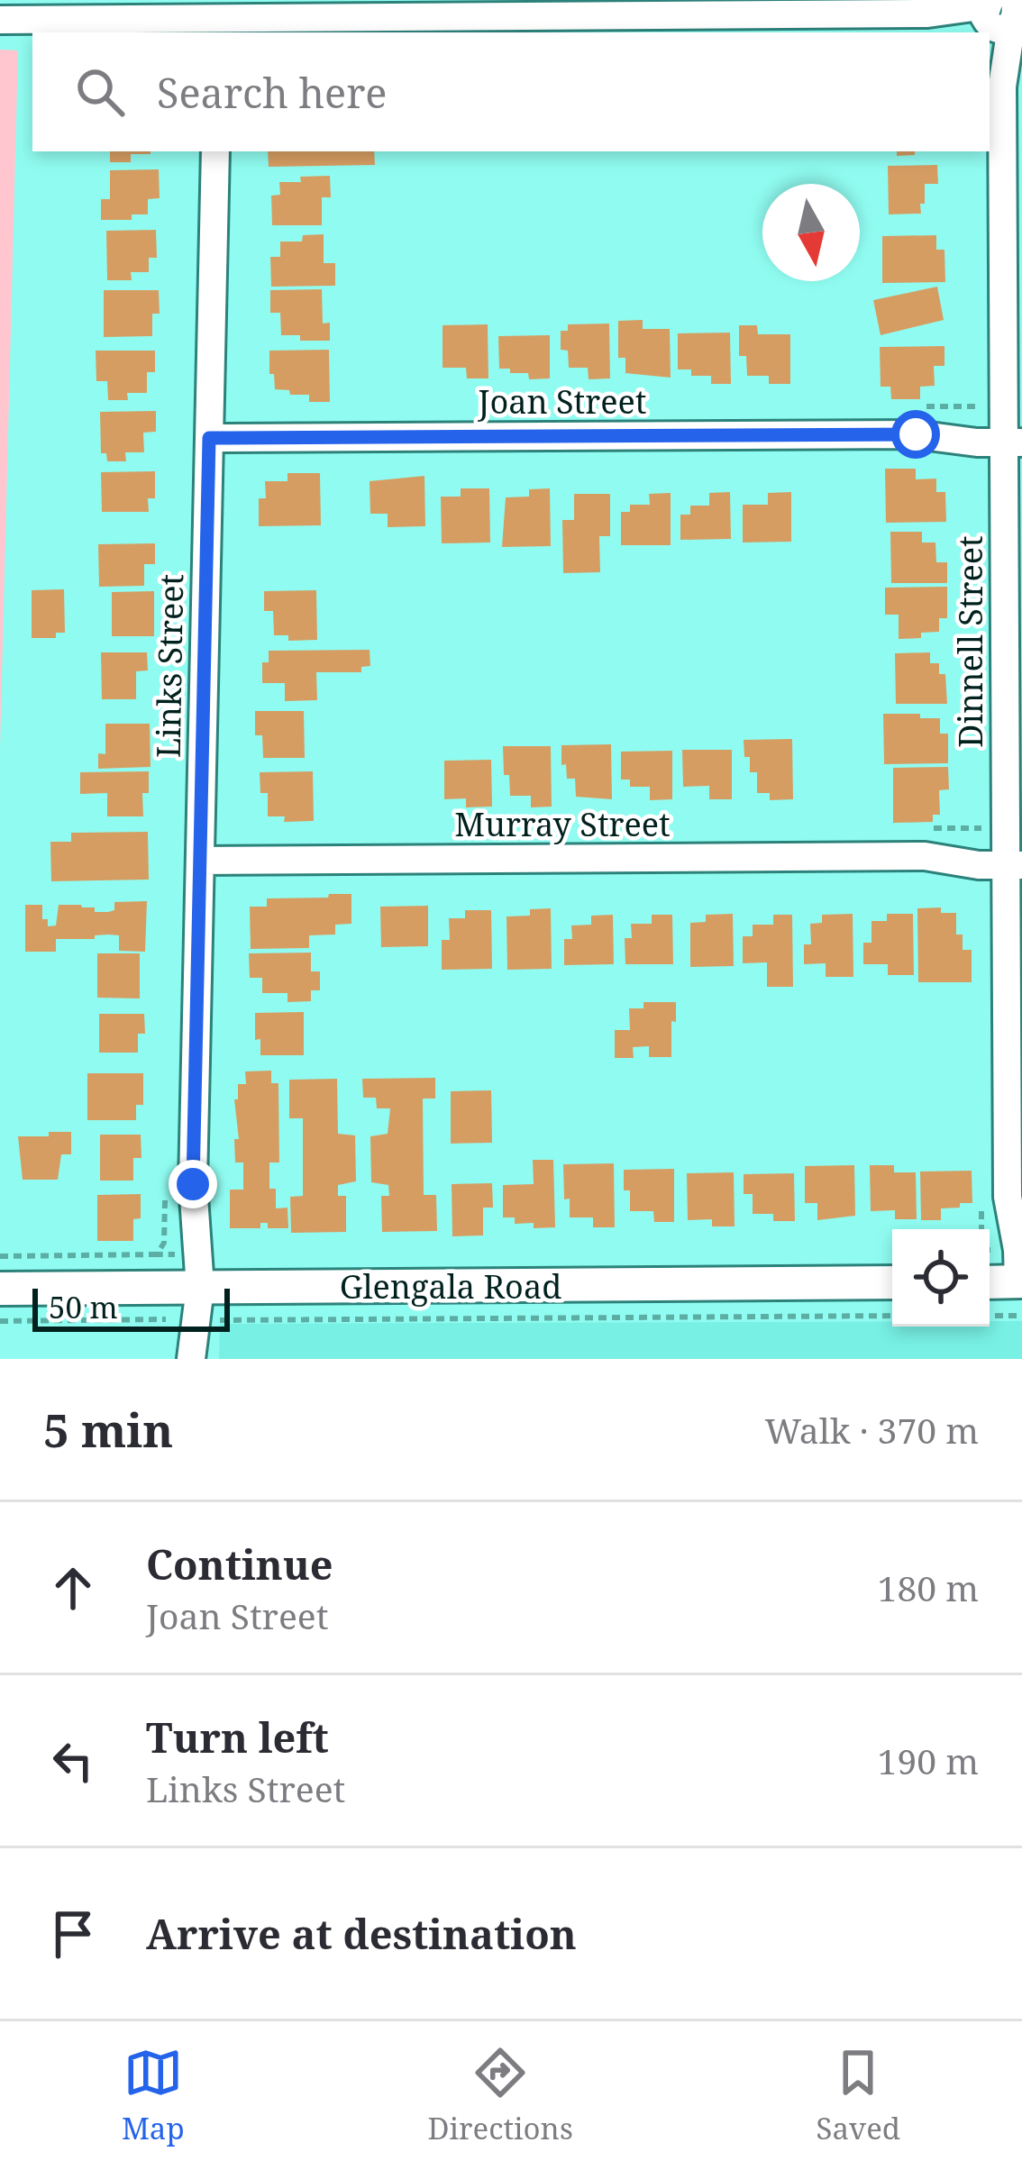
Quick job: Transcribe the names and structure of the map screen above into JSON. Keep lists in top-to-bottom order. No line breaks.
{"streets":{"street":["Joan Street","Dinnell Street","Links Street","Murray Street","Glengala Road"]},"crossings":[["Joan Street","Dinnell Street"],["Joan Street","Links Street"],["Dinnell Street","Murray Street"],["Links Street","Murray Street"],["Links Street","Glengala Road"]],"scale_bar":"50 m","north":"bottom","page":{"search":"Search here","scale":"50 m","heading":["5 min","Walk · 370 m"],"list":[["Continue","Joan Street","180 m"],["Turn left","Links Street","190 m"],"Arrive at destination"],"nav":["Map","Directions","Saved"]}}
